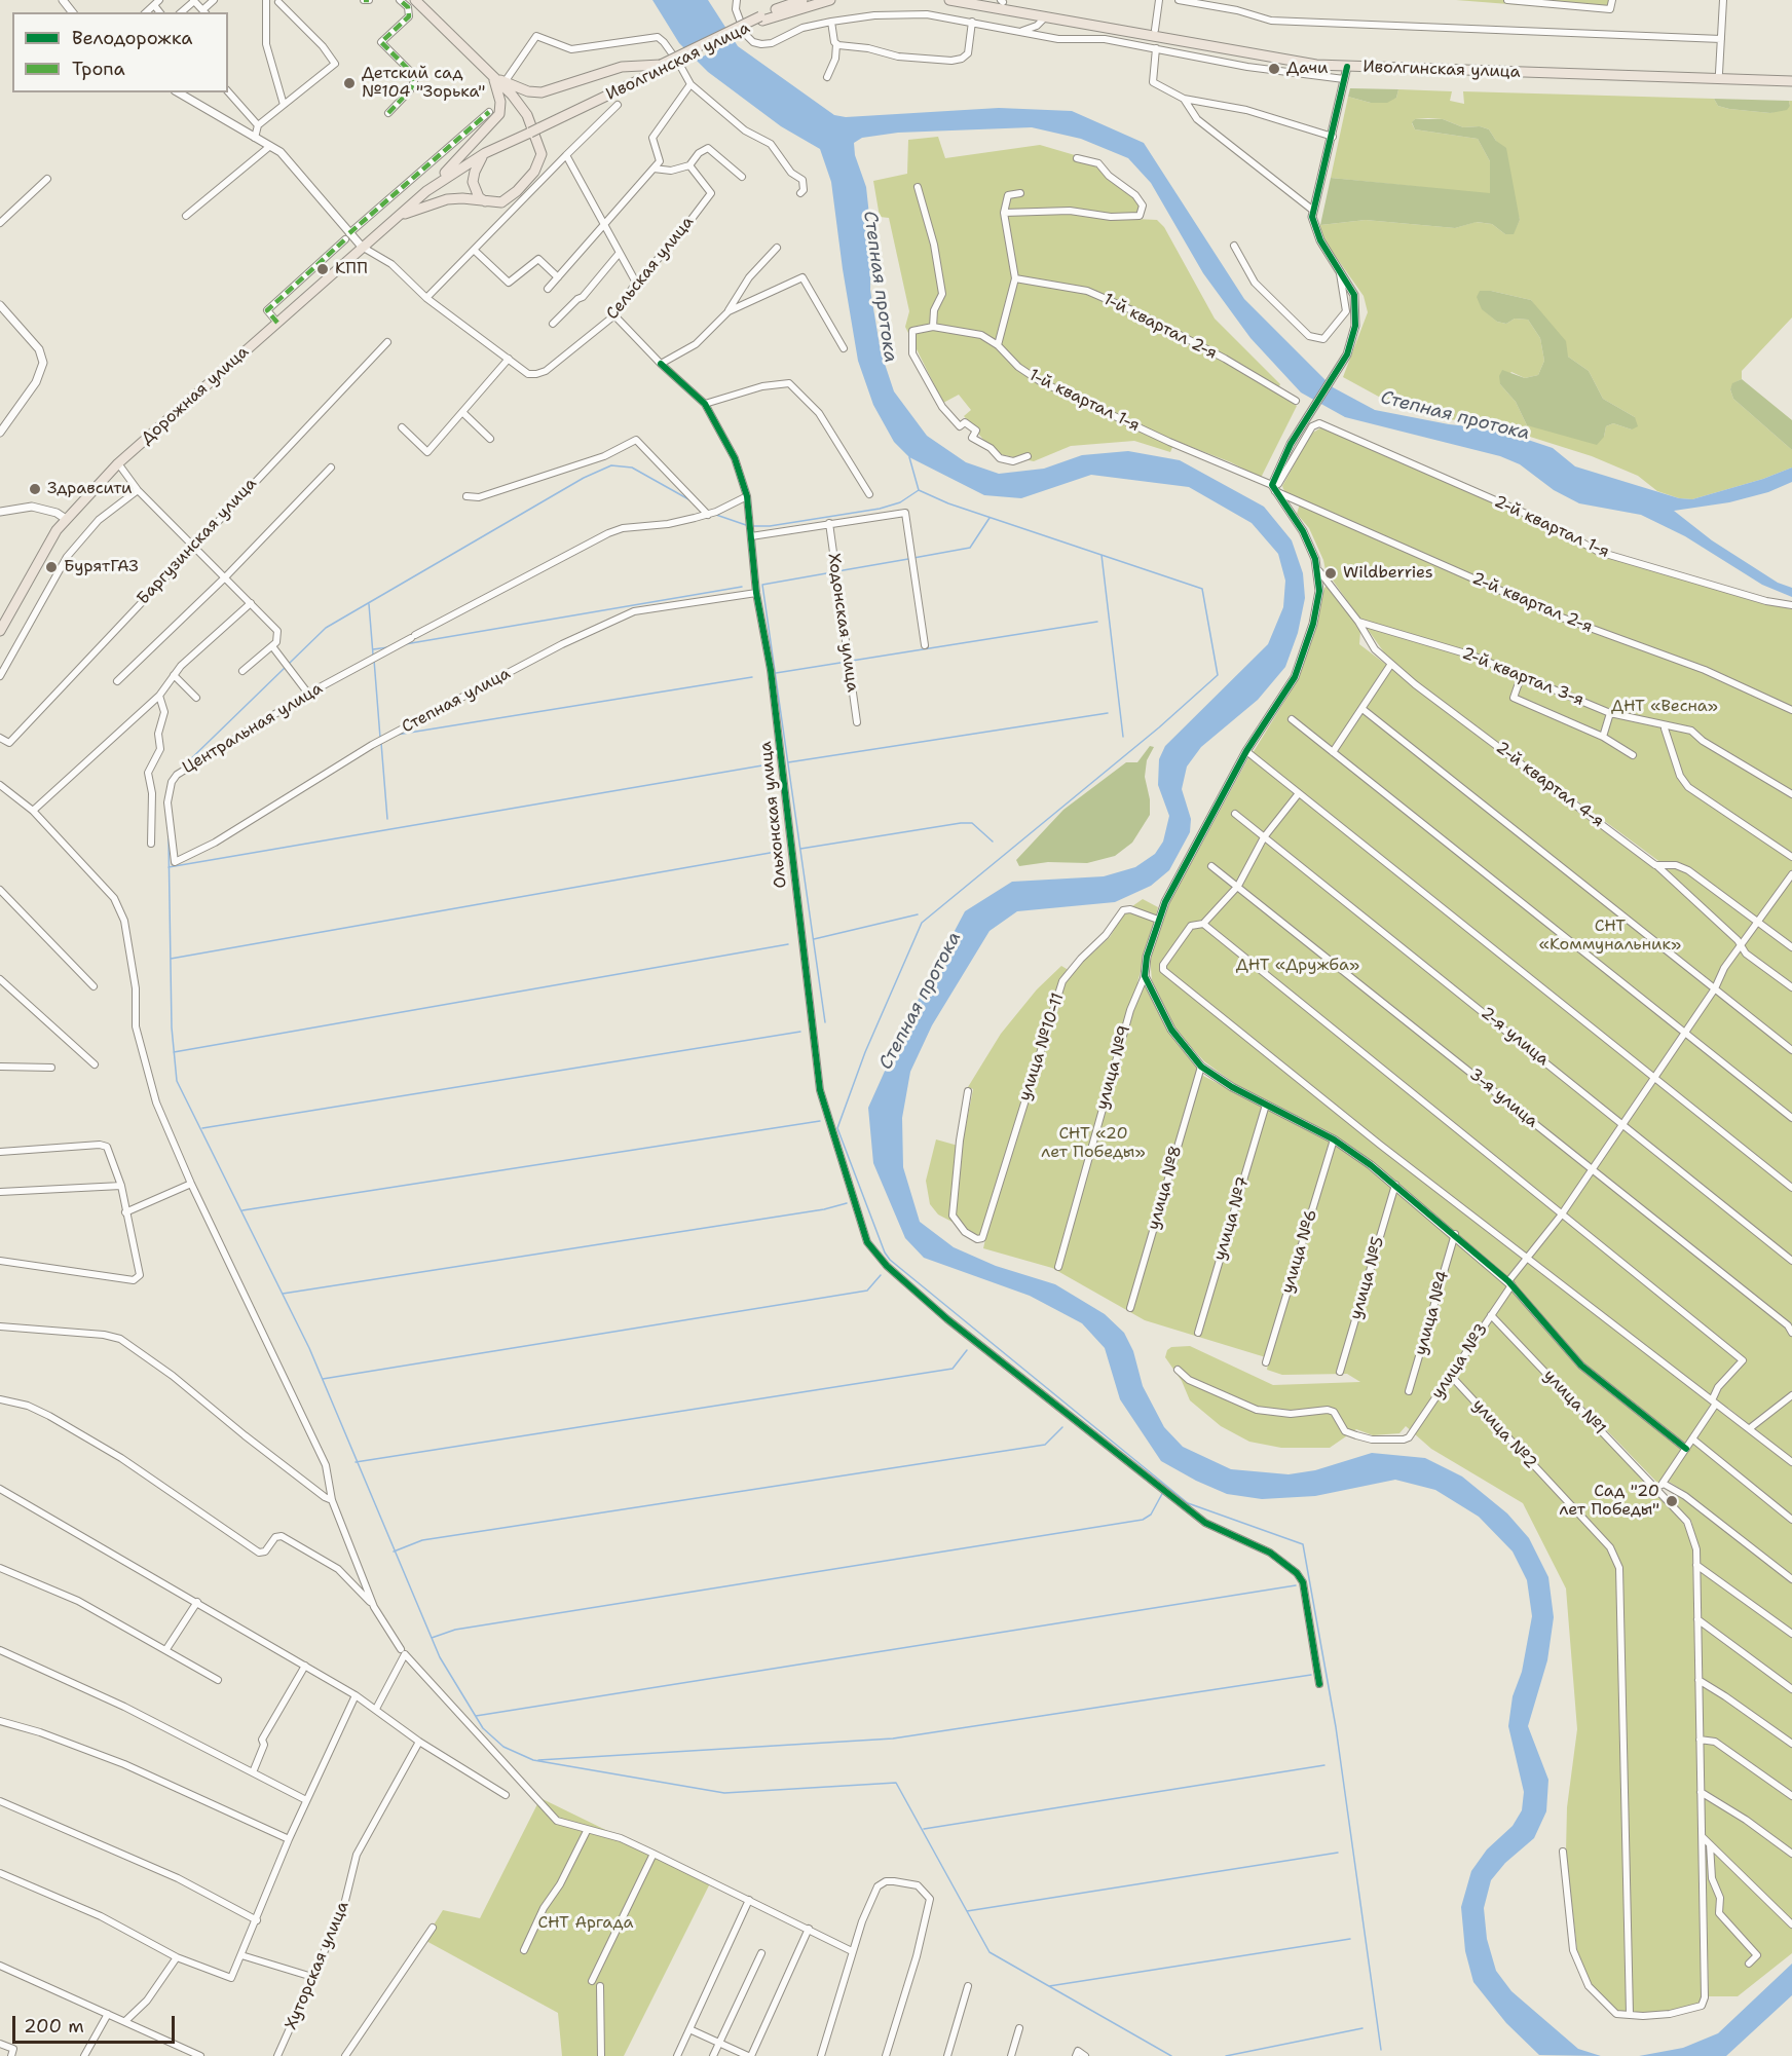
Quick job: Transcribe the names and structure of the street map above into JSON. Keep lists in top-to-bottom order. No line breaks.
{"streets":{"main road":["Иволгинская улица","Дорожная улица"],"street":["Сельская улица","1-й квартал 2-я","1-й квартал 1-я","2-й квартал 1-я","Баргузинская улица","2-й квартал 2-я","Ходонская улица","2-й квартал 3-я","Степная улица","Центральная улица","2-й квартал 4-я","Ольхонская улица","2-я улица","улица №10-11","улица №9","3-я улица","улица №8","улица №7","улица №6","улица №5","улица №4","улица №3","улица №1","улица №2","Хуторская улица"]},"crossings":[["Иволгинская улица","Дорожная улица"],["Сельская улица","Ольхонская улица"],["1-й квартал 1-я","2-й квартал 1-я"],["1-й квартал 1-я","2-й квартал 2-я"],["2-й квартал 1-я","2-й квартал 2-я"],["2-й квартал 3-я","2-й квартал 4-я"],["Степная улица","Центральная улица"],["Степная улица","Ольхонская улица"],["Центральная улица","Ольхонская улица"],["2-й квартал 4-я","улица №3"],["2-я улица","улица №3"],["3-я улица","улица №3"],["улица №3","улица №1"],["улица №3","улица №2"],["улица №1","улица №2"]],"water":["Степная протока"],"parks":["ДНТ «Весна»","СНТ «Коммунальник»","ДНТ «Дружба»","СНТ «20 лет Победы»","СНТ Аргада"],"places":["Дачи","Детский сад №104 \"Зорька\"","КПП","Здравсити","БурятГАЗ","Wildberries","Сад \"20 лет Победы\""],"legend":["Велодорожка","Тропа"],"scale_bar":"200 m"}
